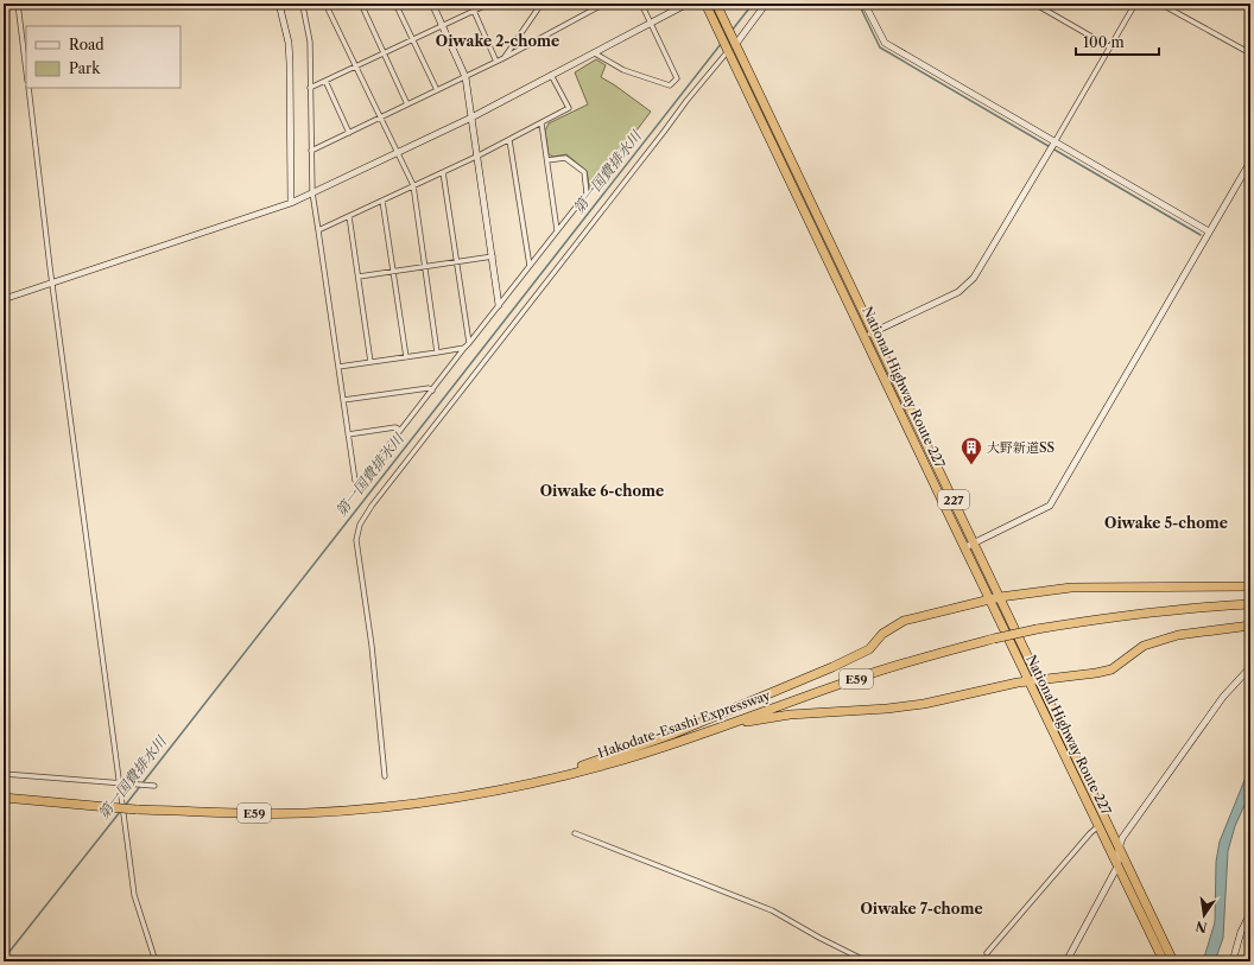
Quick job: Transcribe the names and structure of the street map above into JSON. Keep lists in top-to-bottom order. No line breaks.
{"streets":{"highway":["National Highway Route 227","227","E59","Hakodate-Esashi Expressway"]},"districts":["Oiwake 2-chome","Oiwake 6-chome","Oiwake 5-chome","Oiwake 7-chome"],"water":["第一国費排水川"],"places":{"building":["大野新道SS"]},"legend":["Road","Park"],"scale_bar":"100 m","north":"bottom"}
